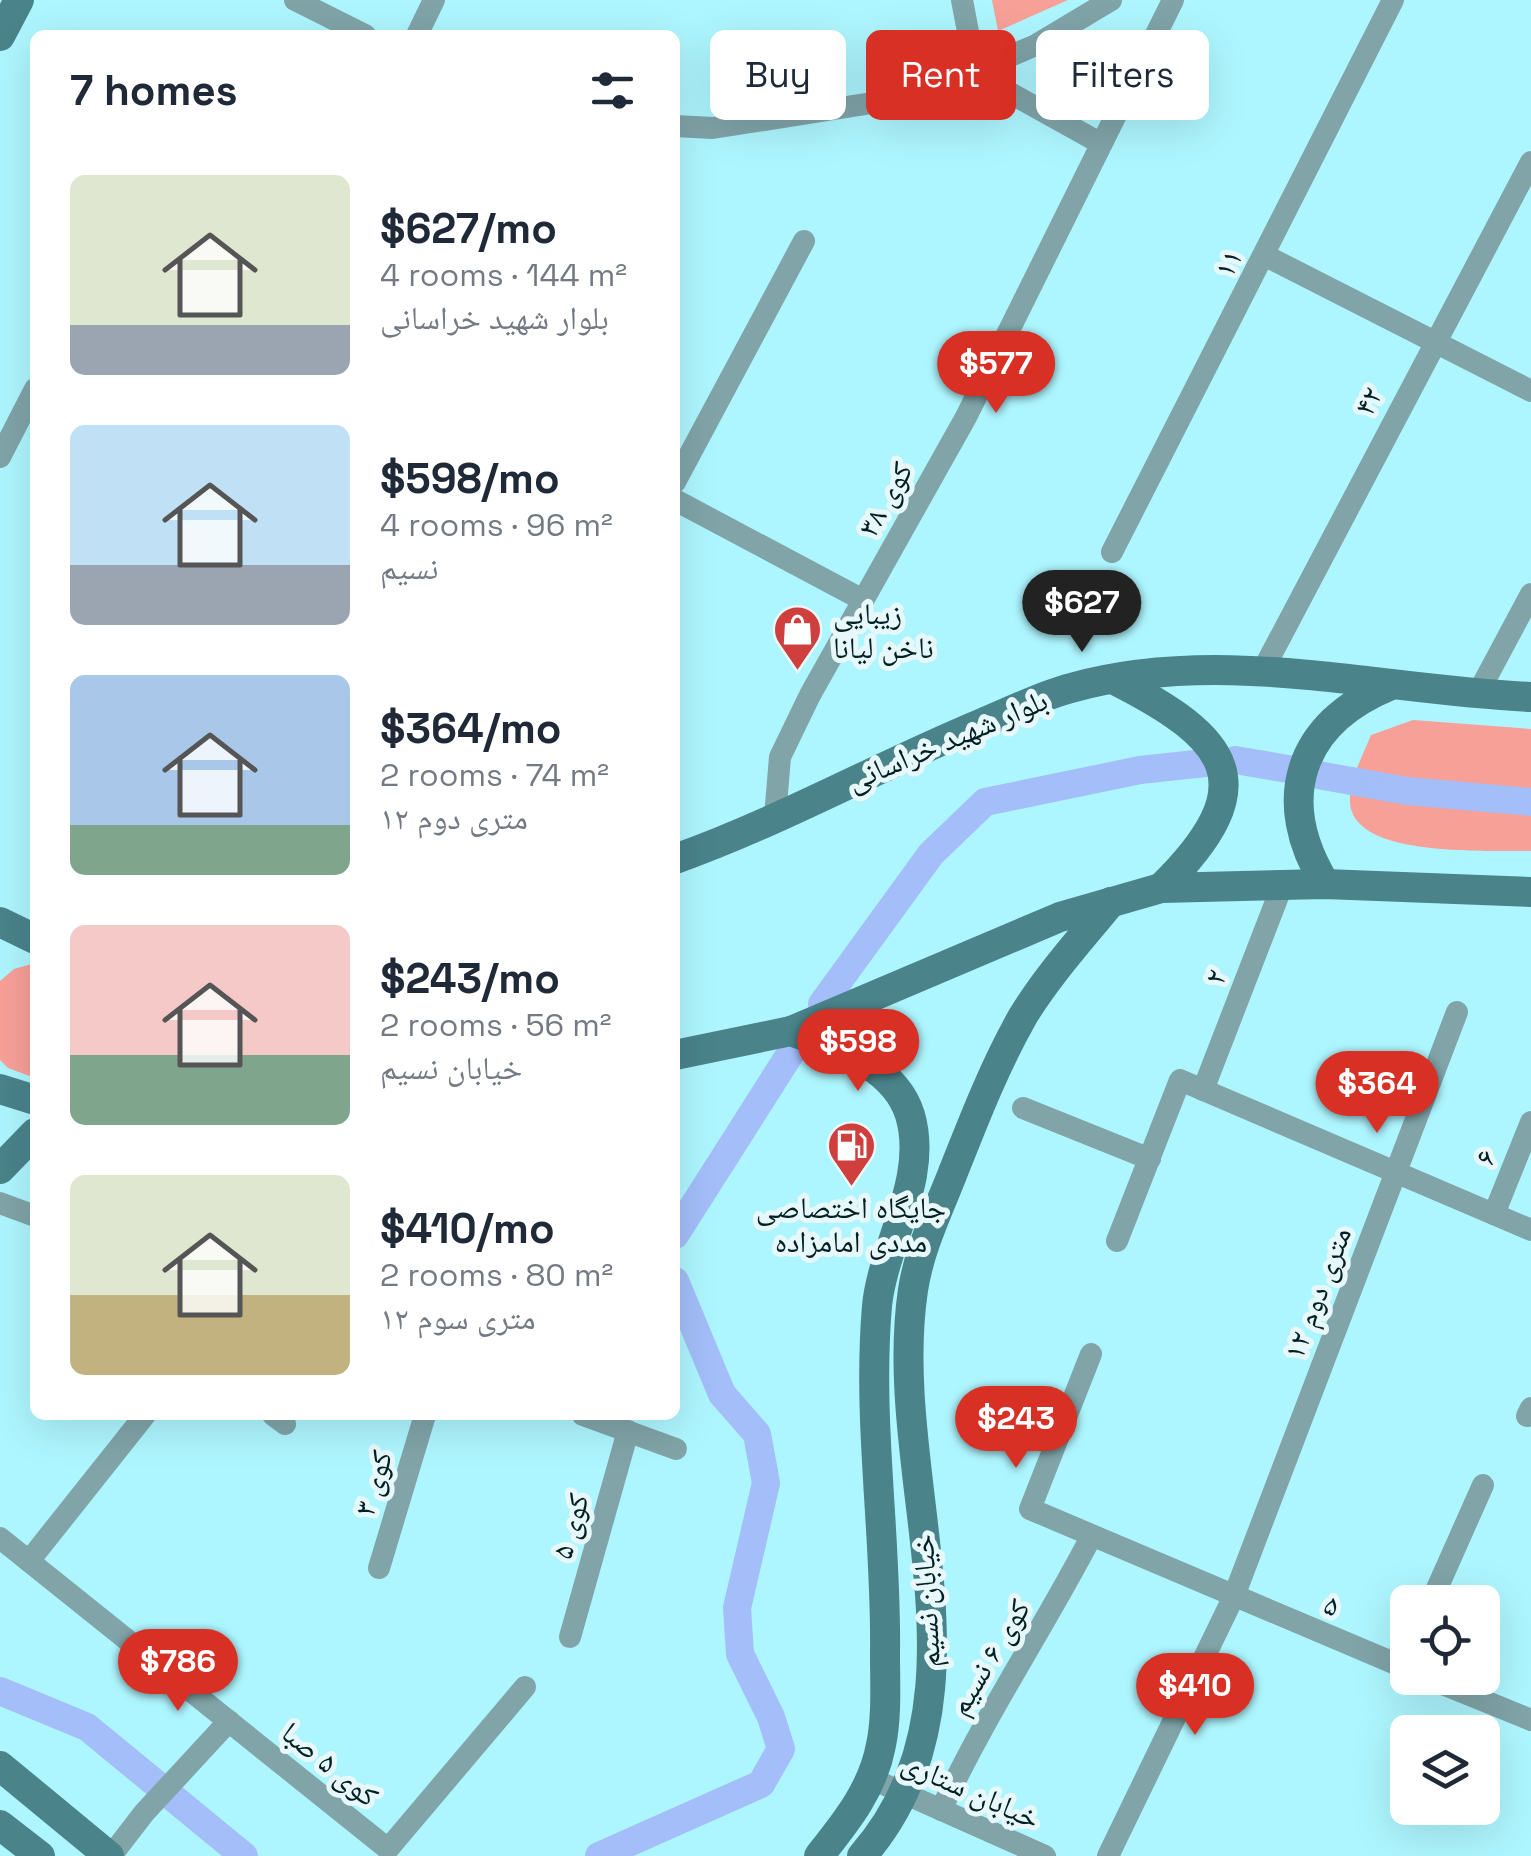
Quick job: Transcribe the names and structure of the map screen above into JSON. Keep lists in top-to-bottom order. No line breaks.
{"streets":{"main road":["بلوار شهید خراسانی","خیابان نسیم"],"street":["۱۱","۴۲","کوی ۳۸","۲","۶","۱۲ متری دوم","کوی ۳","کوی ۵","۵","کوی ۶ نسیم","کوی ۵ صبا","خیابان ستاری"]},"crossings":[["۴۲","بلوار شهید خراسانی"],["کوی ۳۸","بلوار شهید خراسانی"],["۱۲ متری دوم","۵"],["خیابان نسیم","خیابان ستاری"],["۵","کوی ۶ نسیم"],["کوی ۶ نسیم","خیابان ستاری"]],"places":{"shop":["زیبایی ناخن لیانا"],"fuel station":["جایگاه اختصاصی مددی امامزاده"]},"page":{"chip":["Buy","Rent","Filters"],"heading":"7 homes","list":[{"name":"$627/mo","note":"4 rooms · 144 m² · بلوار شهید خراسانی"},{"name":"$598/mo","note":"4 rooms · 96 m² · نسیم"},{"name":"$364/mo","note":"2 rooms · 74 m² · ۱۲ متری دوم"},{"name":"$243/mo","note":"2 rooms · 56 m² · خیابان نسیم"},{"name":"$410/mo","note":"2 rooms · 80 m² · ۱۲ متری سوم"}],"price":["$577","$627","$598","$364","$243","$786","$410"]}}
